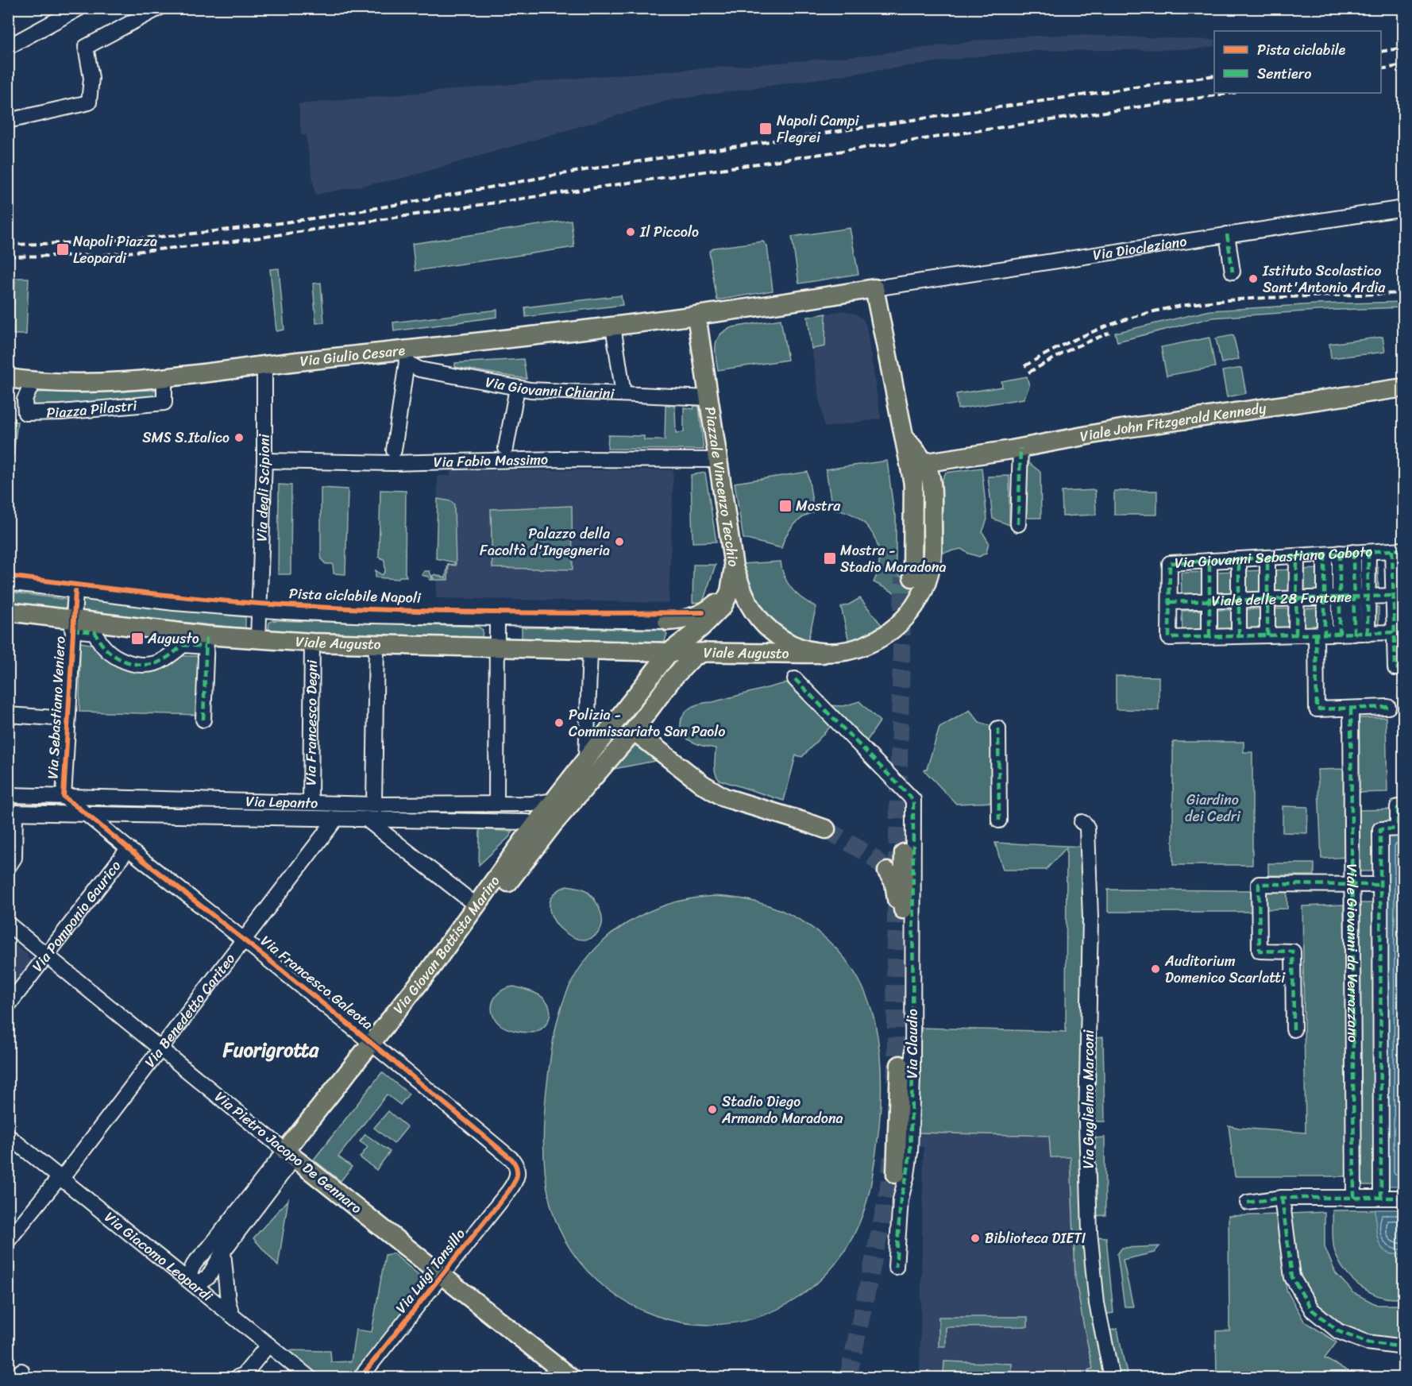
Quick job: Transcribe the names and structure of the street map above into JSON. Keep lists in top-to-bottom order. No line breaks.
{"streets":{"main road":["Via Giulio Cesare","Viale John Fitzgerald Kennedy","Piazzale Vincenzo Tecchio","Viale Augusto","Via Giovan Battista Marino","Via Claudio","Via Pietro Jacopo De Gennaro"],"street":["Via Diocleziano","Via Giovanni Chiarini","Piazza Pilastri","Via Fabio Massimo","Via degli Scipioni","Via Giovanni Sebastiano Caboto","Viale delle 28 Fontane","Via Sebastiano Veniero","Via Francesco Degni","Via Lepanto","Via Pomponio Gaurico","Viale Giovanni da Verrazzano","Via Francesco Galeota","Via Benedetto Cariteo","Via Guglielmo Marconi","Via Giacomo Leopardi","Via Luigi Tansillo"],"cycle path":["Pista ciclabile Napoli"]},"crossings":[["Via Diocleziano","Piazzale Vincenzo Tecchio"],["Via Giulio Cesare","Via Giovanni Chiarini"],["Via Giulio Cesare","Piazza Pilastri"],["Via Giulio Cesare","Piazzale Vincenzo Tecchio"],["Via Giulio Cesare","Via degli Scipioni"],["Via Giovanni Chiarini","Piazzale Vincenzo Tecchio"],["Viale John Fitzgerald Kennedy","Piazzale Vincenzo Tecchio"],["Via Fabio Massimo","Piazzale Vincenzo Tecchio"],["Via Fabio Massimo","Via degli Scipioni"],["Piazzale Vincenzo Tecchio","Viale Augusto"],["Via degli Scipioni","Viale Augusto"],["Via Giovanni Sebastiano Caboto","Viale delle 28 Fontane"],["Viale Augusto","Via Sebastiano Veniero"],["Viale Augusto","Via Francesco Degni"],["Viale Augusto","Via Giovan Battista Marino"],["Via Sebastiano Veniero","Via Lepanto"],["Via Sebastiano Veniero","Via Francesco Galeota"],["Via Francesco Degni","Via Lepanto"],["Via Lepanto","Via Giovan Battista Marino"],["Via Lepanto","Via Francesco Galeota"],["Via Lepanto","Via Benedetto Cariteo"],["Via Pomponio Gaurico","Via Francesco Galeota"],["Via Pomponio Gaurico","Via Pietro Jacopo De Gennaro"],["Via Giovan Battista Marino","Via Francesco Galeota"],["Via Giovan Battista Marino","Via Pietro Jacopo De Gennaro"],["Via Giovan Battista Marino","Via Giacomo Leopardi"],["Via Francesco Galeota","Via Benedetto Cariteo"],["Via Francesco Galeota","Via Luigi Tansillo"],["Via Benedetto Cariteo","Via Pietro Jacopo De Gennaro"],["Via Benedetto Cariteo","Via Giacomo Leopardi"],["Via Pietro Jacopo De Gennaro","Via Luigi Tansillo"]],"districts":["Fuorigrotta"],"parks":["Giardino dei Cedri"],"places":{"transit":["Napoli Campi Flegrei","Napoli Piazza Leopardi","Mostra","Mostra - Stadio Maradona","Augusto"],"other":["Il Piccolo","Istituto Scolastico Sant'Antonio Ardia","SMS S.Italico","Palazzo della Facoltà d'Ingegneria","Polizia - Commissariato San Paolo","Auditorium Domenico Scarlatti","Stadio Diego Armando Maradona","Biblioteca DIETI"]},"legend":["Pista ciclabile","Sentiero"]}
